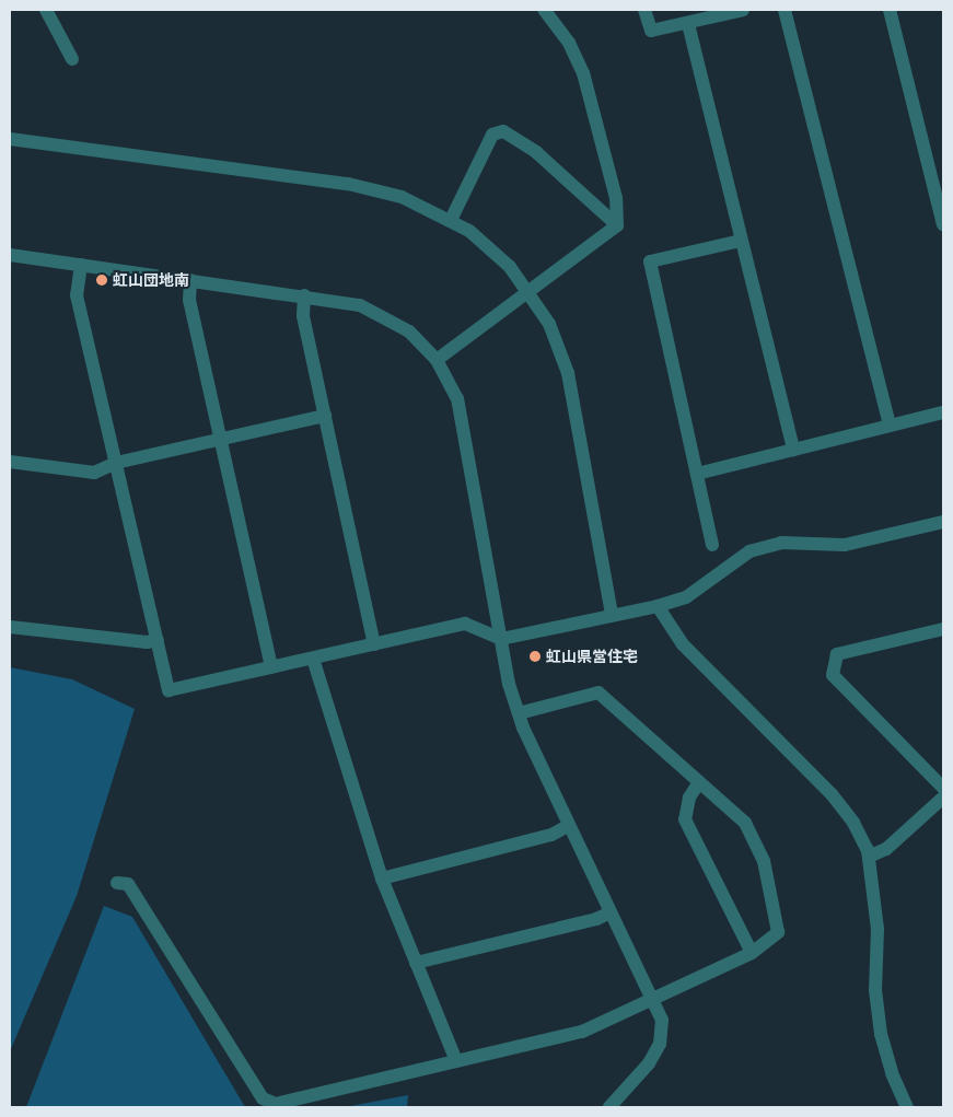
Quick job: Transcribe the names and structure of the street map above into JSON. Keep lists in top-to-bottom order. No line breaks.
{"places":["虹山団地南","虹山県営住宅"]}
